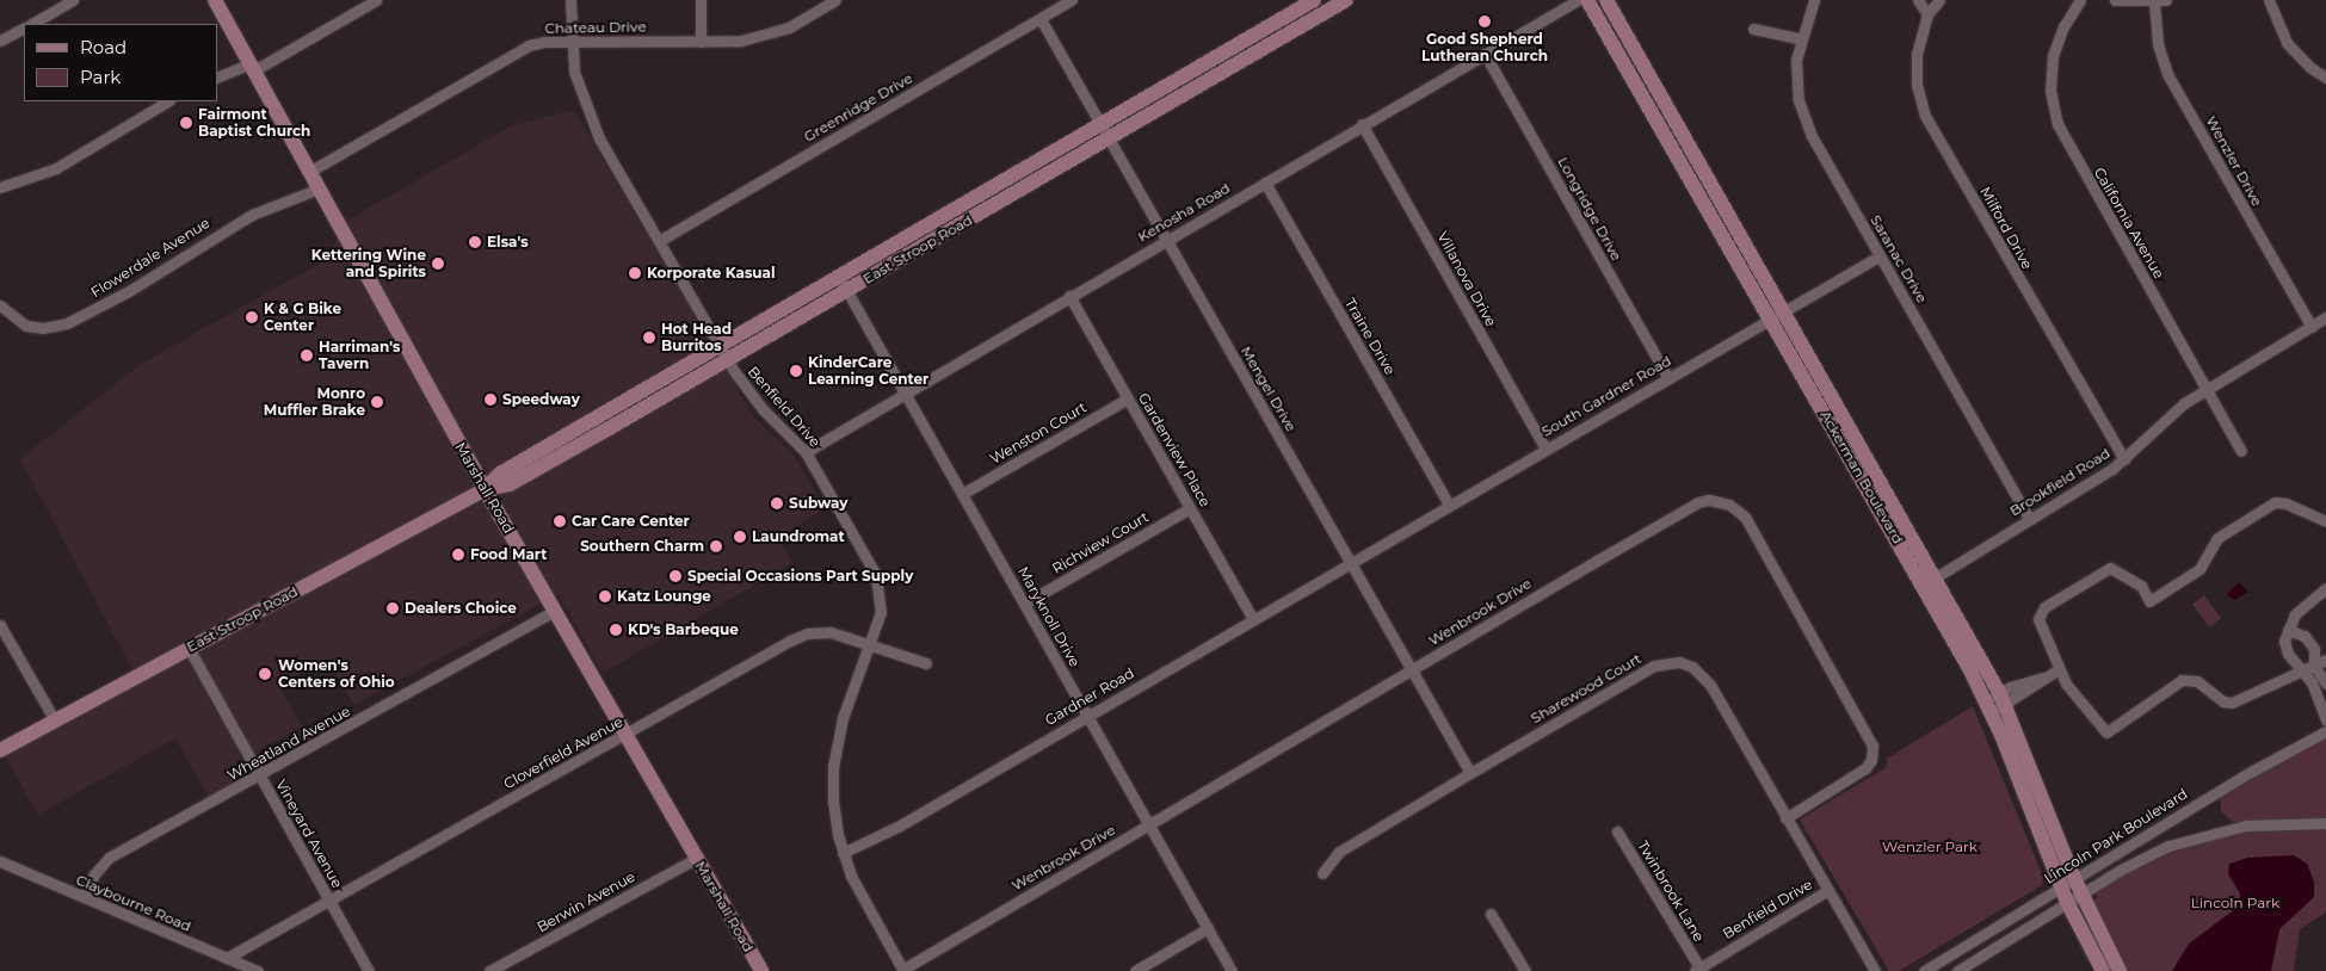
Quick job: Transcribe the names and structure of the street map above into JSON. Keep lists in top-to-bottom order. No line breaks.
{"streets":{"street":["Chateau Drive","Greenridge Drive","Wenzler Drive","Longridge Drive","Kenosha Road","California Avenue","Milford Drive","East Stroop Road","Flowerdale Avenue","Saranac Drive","Villanova Drive","Traine Drive","Mengel Drive","South Gardner Road","Benfield Drive","Wenston Court","Gardenview Place","Ackerman Boulevard","Brookfield Road","Marshall Road","Richview Court","Wenbrook Drive","Maryknoll Drive","Sharewood Court","Gardner Road","Wheatland Avenue","Cloverfield Avenue","Vineyard Avenue","Lincoln Park Boulevard","Twinbrook Lane","Berwin Avenue","Claybourne Road"]},"crossings":[["Chateau Drive","Benfield Drive"],["Chateau Drive","Marshall Road"],["Greenridge Drive","Mengel Drive"],["Greenridge Drive","Benfield Drive"],["Wenzler Drive","Brookfield Road"],["Longridge Drive","Kenosha Road"],["Longridge Drive","South Gardner Road"],["Kenosha Road","Villanova Drive"],["Kenosha Road","Traine Drive"],["Kenosha Road","Mengel Drive"],["Kenosha Road","Benfield Drive"],["Kenosha Road","Gardenview Place"],["Kenosha Road","Maryknoll Drive"],["California Avenue","Brookfield Road"],["Milford Drive","Brookfield Road"],["East Stroop Road","Mengel Drive"],["East Stroop Road","Benfield Drive"],["East Stroop Road","Marshall Road"],["East Stroop Road","Maryknoll Drive"],["East Stroop Road","Vineyard Avenue"],["Flowerdale Avenue","Marshall Road"],["Saranac Drive","South Gardner Road"],["Saranac Drive","Brookfield Road"],["Villanova Drive","South Gardner Road"],["Traine Drive","South Gardner Road"],["Mengel Drive","South Gardner Road"],["Mengel Drive","Wenbrook Drive"],["Mengel Drive","Sharewood Court"],["Mengel Drive","Gardner Road"],["South Gardner Road","Ackerman Boulevard"],["South Gardner Road","Gardner Road"],["Benfield Drive","Wenbrook Drive"],["Benfield Drive","Sharewood Court"],["Benfield Drive","Gardner Road"],["Benfield Drive","Cloverfield Avenue"],["Benfield Drive","Twinbrook Lane"],["Wenston Court","Gardenview Place"],["Wenston Court","Maryknoll Drive"],["Gardenview Place","Richview Court"],["Gardenview Place","Gardner Road"],["Ackerman Boulevard","Brookfield Road"],["Ackerman Boulevard","Lincoln Park Boulevard"],["Marshall Road","Wheatland Avenue"],["Marshall Road","Cloverfield Avenue"],["Marshall Road","Berwin Avenue"],["Richview Court","Maryknoll Drive"],["Wenbrook Drive","Maryknoll Drive"],["Wenbrook Drive","Sharewood Court"],["Maryknoll Drive","Gardner Road"],["Wheatland Avenue","Vineyard Avenue"],["Wheatland Avenue","Claybourne Road"],["Cloverfield Avenue","Vineyard Avenue"],["Cloverfield Avenue","Claybourne Road"]],"parks":["Wenzler Park","Lincoln Park"],"places":["Good Shepherd Lutheran Church","Fairmont Baptist Church","Elsa's","Kettering Wine and Spirits","Korporate Kasual","K & G Bike Center","Hot Head Burritos","Harriman's Tavern","KinderCare Learning Center","Speedway","Monro Muffler Brake","Subway","Car Care Center","Laundromat","Southern Charm","Food Mart","Special Occasions Part Supply","Katz Lounge","Dealers Choice","KD's Barbeque","Women's Centers of Ohio"],"legend":["Road","Park"]}
